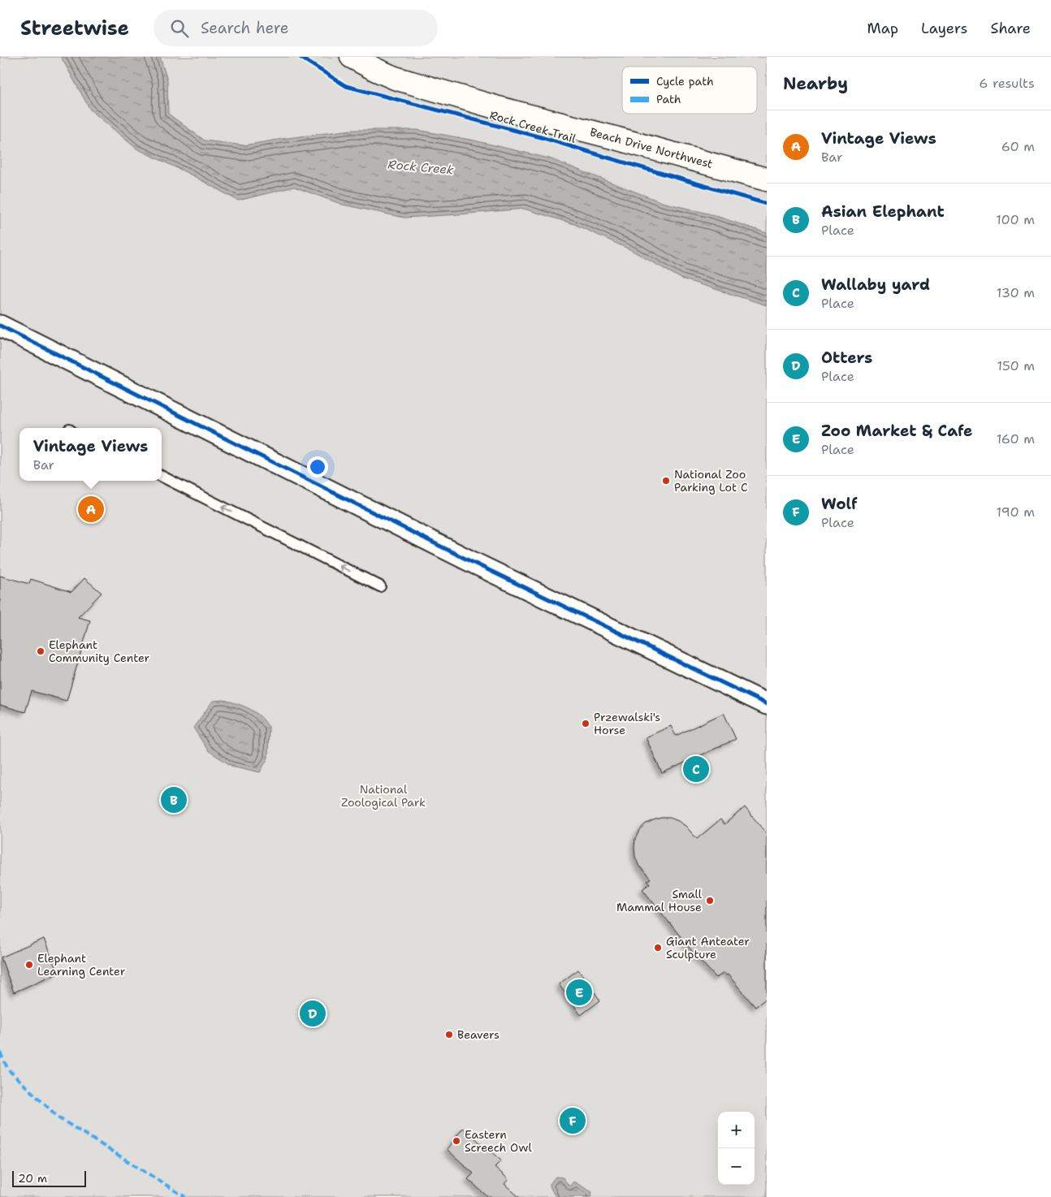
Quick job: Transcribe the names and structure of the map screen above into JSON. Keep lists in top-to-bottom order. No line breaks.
{"streets":{"main road":["Beach Drive Northwest"],"cycle path":["Rock Creek Trail"]},"water":["Rock Creek"],"parks":["National Zoological Park"],"places":["National Zoo Parking Lot C","Elephant Community Center","Przewalski's Horse","Small Mammal House","Giant Anteater Sculpture","Elephant Learning Center","Beavers","Eastern Screech Owl"],"legend":["Cycle path","Path"],"scale_bar":"20 m","page":{"header":"Streetwise","search":"Search here","nav":["Map","Layers","Share"],"heading":["Nearby","6 results"],"list":[{"mark":"A","name":"Vintage Views","note":"Bar","value":"60 m"},{"mark":"B","name":"Asian Elephant","note":"Place","value":"100 m"},{"mark":"C","name":"Wallaby yard","note":"Place","value":"130 m"},{"mark":"D","name":"Otters","note":"Place","value":"150 m"},{"mark":"E","name":"Zoo Market & Cafe","note":"Place","value":"160 m"},{"mark":"F","name":"Wolf","note":"Place","value":"190 m"}],"popup":["Vintage Views","Bar"],"pins":["A","C","B","E","D","F"],"map_buttons":["+","−"],"scale":"20 m"}}
